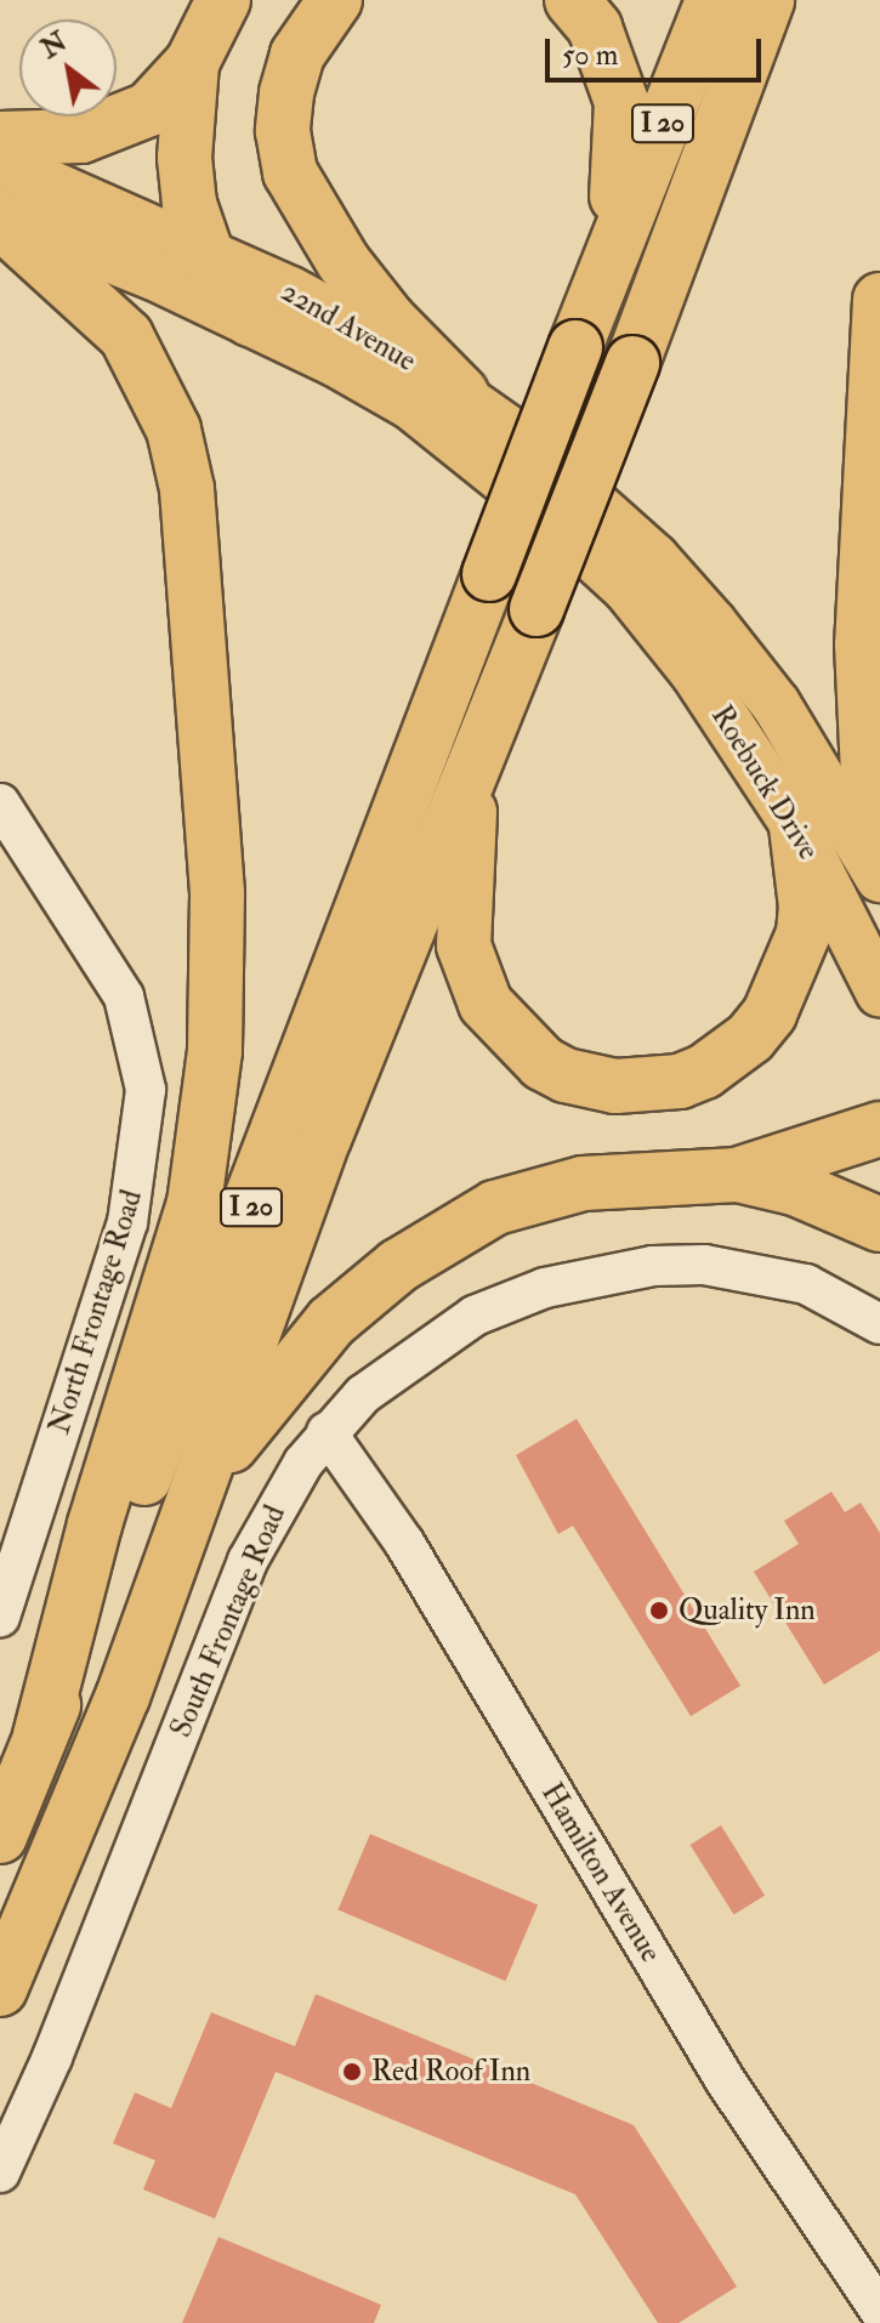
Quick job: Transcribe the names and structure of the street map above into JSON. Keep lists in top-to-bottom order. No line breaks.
{"streets":{"highway":["I 20"],"main road":["22nd Avenue","Roebuck Drive"],"street":["North Frontage Road","South Frontage Road","Hamilton Avenue"]},"crossings":[["22nd Avenue","Roebuck Drive"],["South Frontage Road","Hamilton Avenue"]],"places":["Quality Inn","Red Roof Inn"],"scale_bar":"50 m","north":"top left"}
